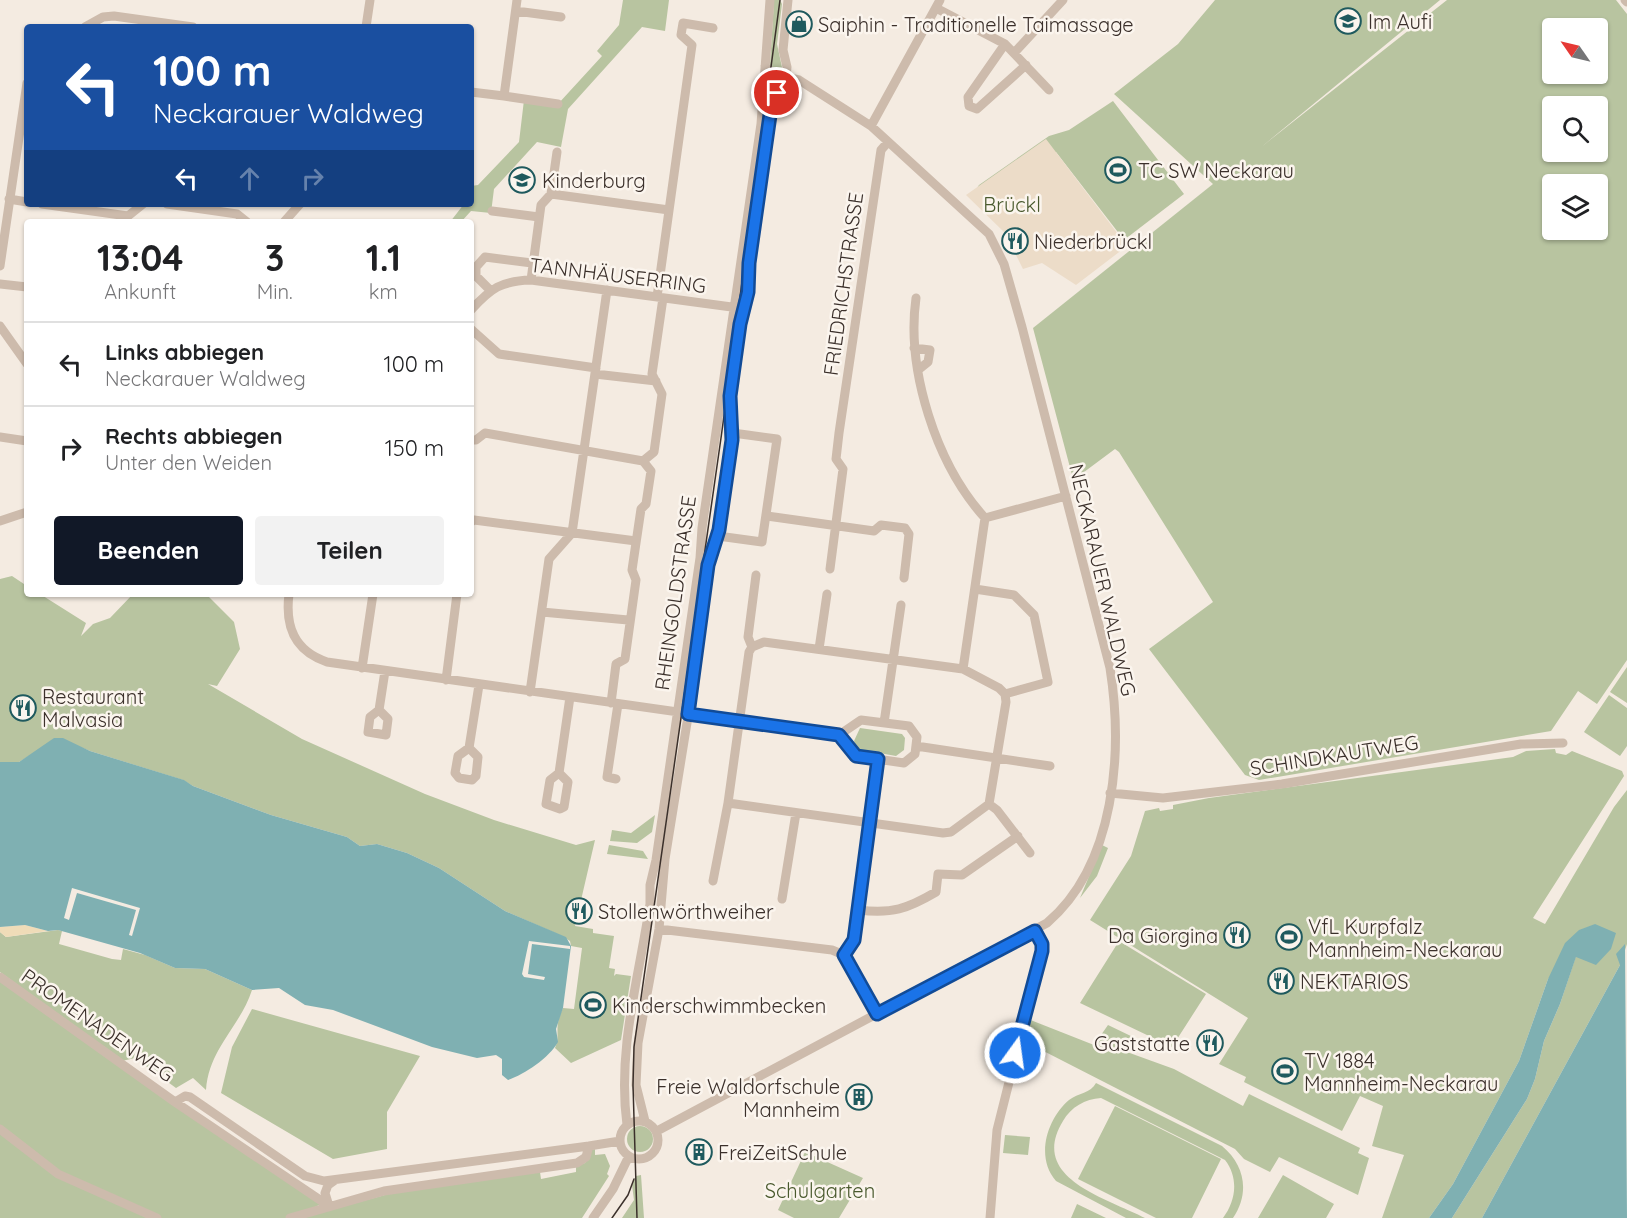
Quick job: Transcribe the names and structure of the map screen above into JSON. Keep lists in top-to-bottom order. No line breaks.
{"streets":{"street":["TANNHÄUSERRING","FRIEDRICHSTRASSE","NECKARAUER WALDWEG","RHEINGOLDSTRASSE","SCHINDKAUTWEG","PROMENADENWEG"]},"crossings":[["TANNHÄUSERRING","RHEINGOLDSTRASSE"],["FRIEDRICHSTRASSE","NECKARAUER WALDWEG"],["NECKARAUER WALDWEG","RHEINGOLDSTRASSE"],["NECKARAUER WALDWEG","SCHINDKAUTWEG"]],"parks":["Brückl","Schulgarten"],"places":{"school or university":["Im Aufi","Kinderburg"],"shop":["Saiphin - Traditionelle Taimassage"],"sports":["TC SW Neckarau","VfL Kurpfalz Mannheim-Neckarau","Kinderschwimmbecken","TV 1884 Mannheim-Neckarau"],"restaurant":["Niederbrückl","Restaurant Malvasia","Stollenwörthweiher","Da Giorgina","NEKTARIOS","Gaststatte"],"building":["Freie Waldorfschule Mannheim","FreiZeitSchule"]},"north":"top left","page":{"turn":["100 m","Neckarauer Waldweg"],"eta":["13:04","Ankunft","3","Min.","1.1","km"],"list":[{"name":"Links abbiegen","note":"Neckarauer Waldweg","value":"100 m"},{"name":"Rechts abbiegen","note":"Unter den Weiden","value":"150 m"}],"buttons":["Beenden","Teilen"]}}
